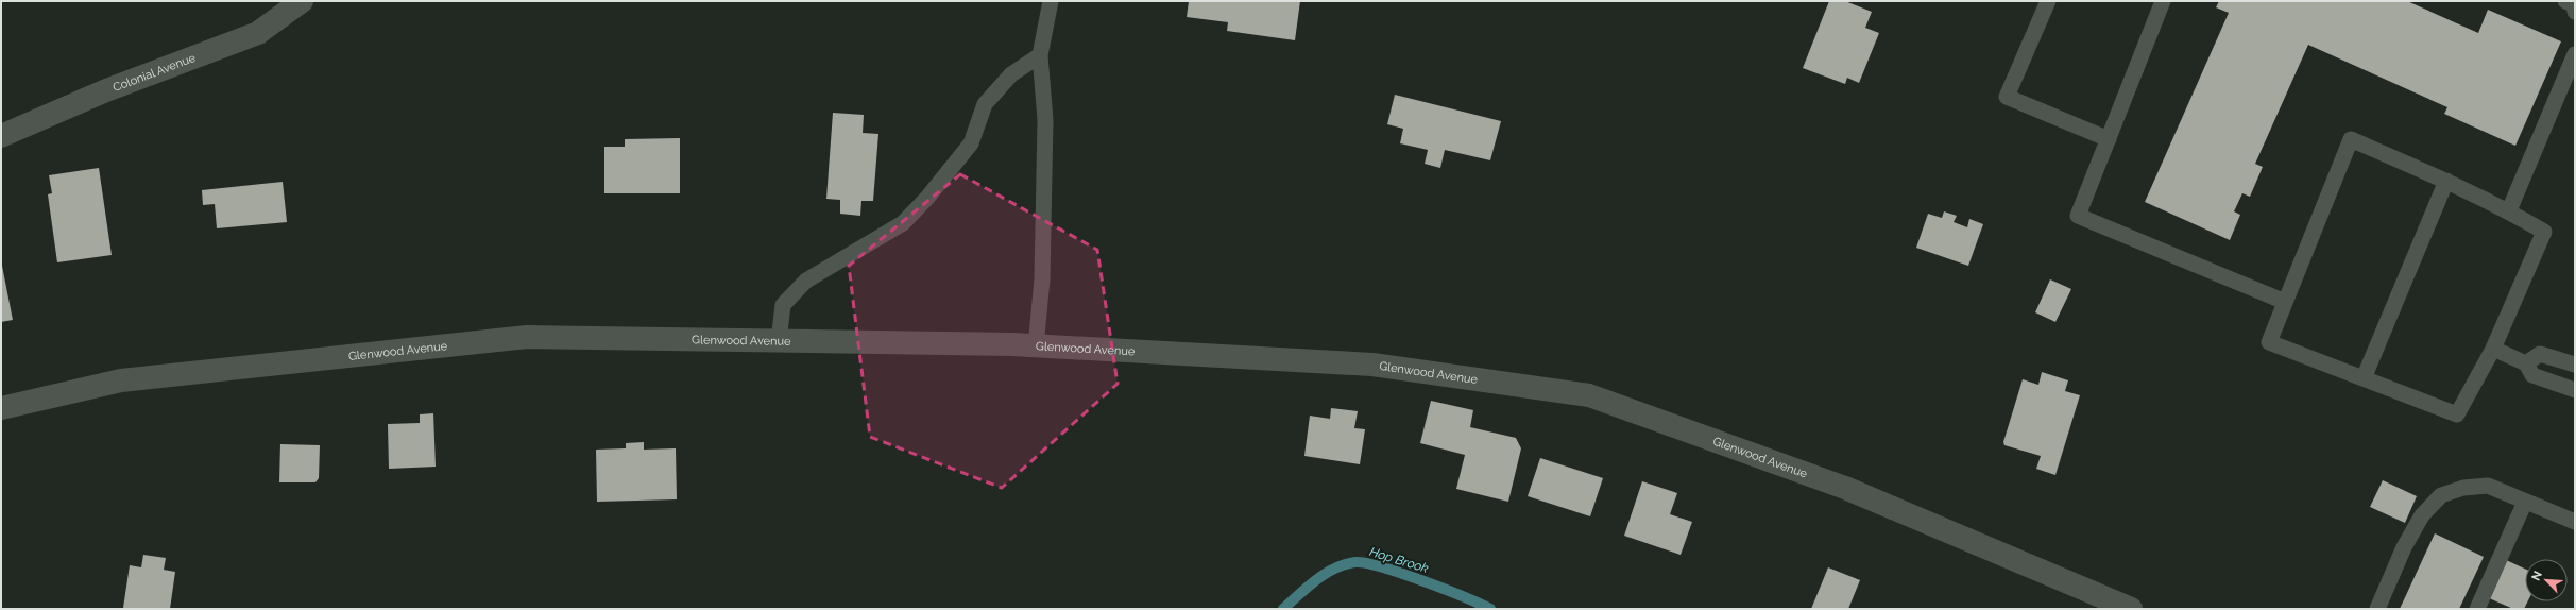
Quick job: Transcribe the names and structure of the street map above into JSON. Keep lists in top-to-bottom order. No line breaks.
{"streets":{"street":["Colonial Avenue","Glenwood Avenue"]},"water":["Hop Brook"],"north":"top left"}
